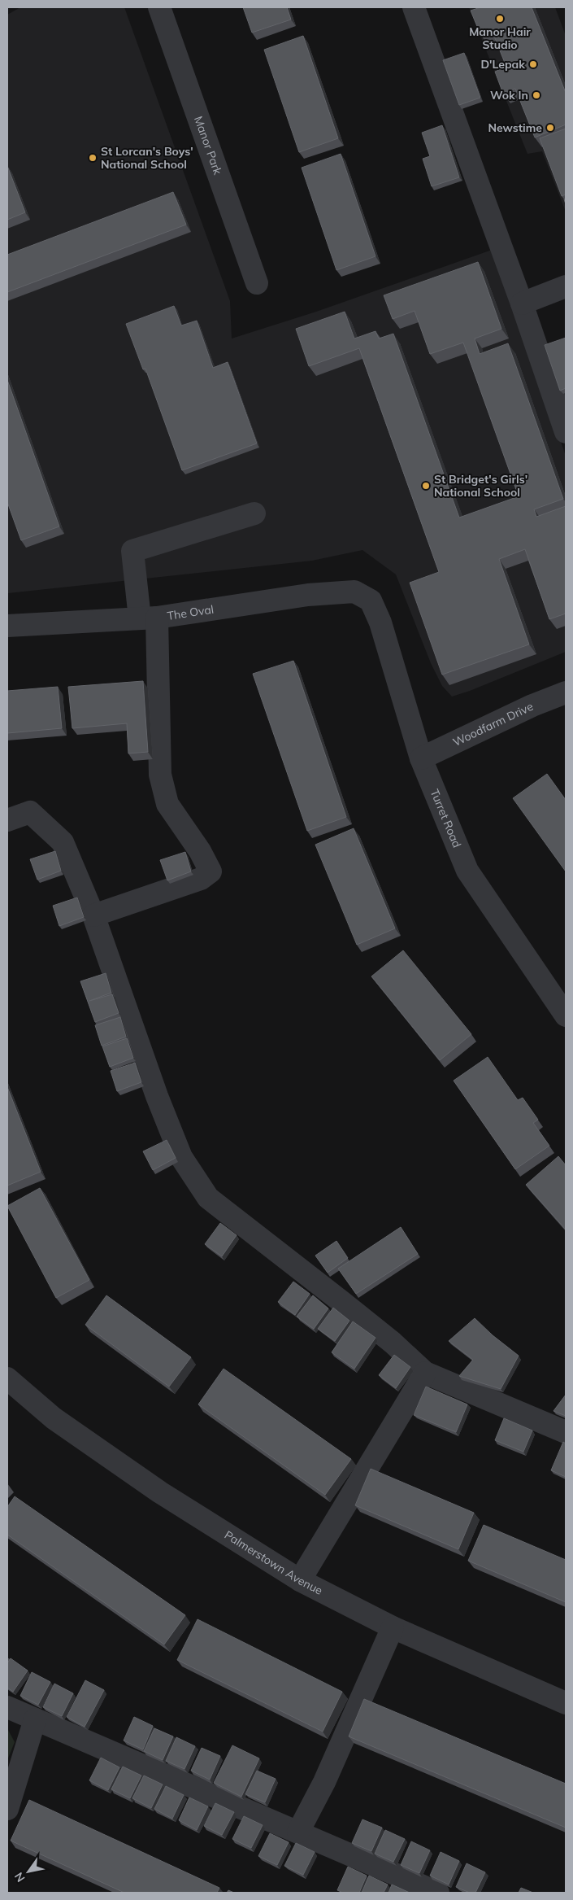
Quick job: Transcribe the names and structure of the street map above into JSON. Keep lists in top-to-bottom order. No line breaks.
{"streets":{"street":["Manor Park","The Oval","Woodfarm Drive","Turret Road","Palmerstown Avenue"]},"crossings":[["The Oval","Turret Road"],["Woodfarm Drive","Turret Road"]],"places":["Manor Hair Studio","D'Lepak","Wok In","Newstime","St Lorcan's Boys' National School","St Bridget's Girls' National School"],"north":"bottom left"}
